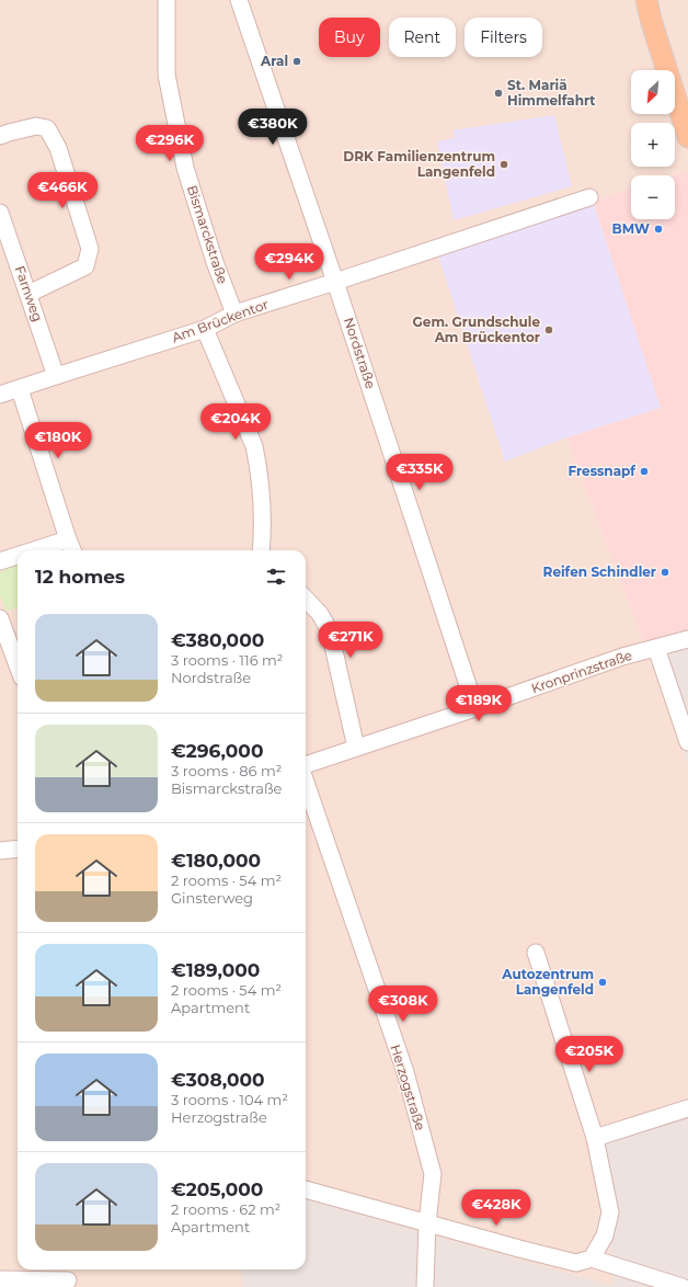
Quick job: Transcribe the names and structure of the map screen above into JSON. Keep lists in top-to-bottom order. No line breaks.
{"streets":{"street":["Bismarckstraße","Farnweg","Am Brückentor","Nordstraße","Kronprinzstraße","Herzogstraße"]},"crossings":[["Bismarckstraße","Am Brückentor"],["Farnweg","Am Brückentor"],["Am Brückentor","Nordstraße"],["Nordstraße","Kronprinzstraße"]],"places":["Aral","St. Mariä Himmelfahrt","DRK Familienzentrum Langenfeld","BMW","Gem. Grundschule Am Brückentor","Fressnapf","Reifen Schindler","Autozentrum Langenfeld"],"north":"bottom left","page":{"chip":["Buy","Rent","Filters"],"map_buttons":["+","−"],"price":["€380K","€296K","€466K","€294K","€204K","€180K","€335K","€271K","€189K","€308K","€205K","€428K"],"heading":"12 homes","list":[{"name":"€380,000","note":"3 rooms · 116 m² · Nordstraße"},{"name":"€296,000","note":"3 rooms · 86 m² · Bismarckstraße"},{"name":"€180,000","note":"2 rooms · 54 m² · Ginsterweg"},{"name":"€189,000","note":"2 rooms · 54 m² · Apartment"},{"name":"€308,000","note":"3 rooms · 104 m² · Herzogstraße"},{"name":"€205,000","note":"2 rooms · 62 m² · Apartment"}]}}
